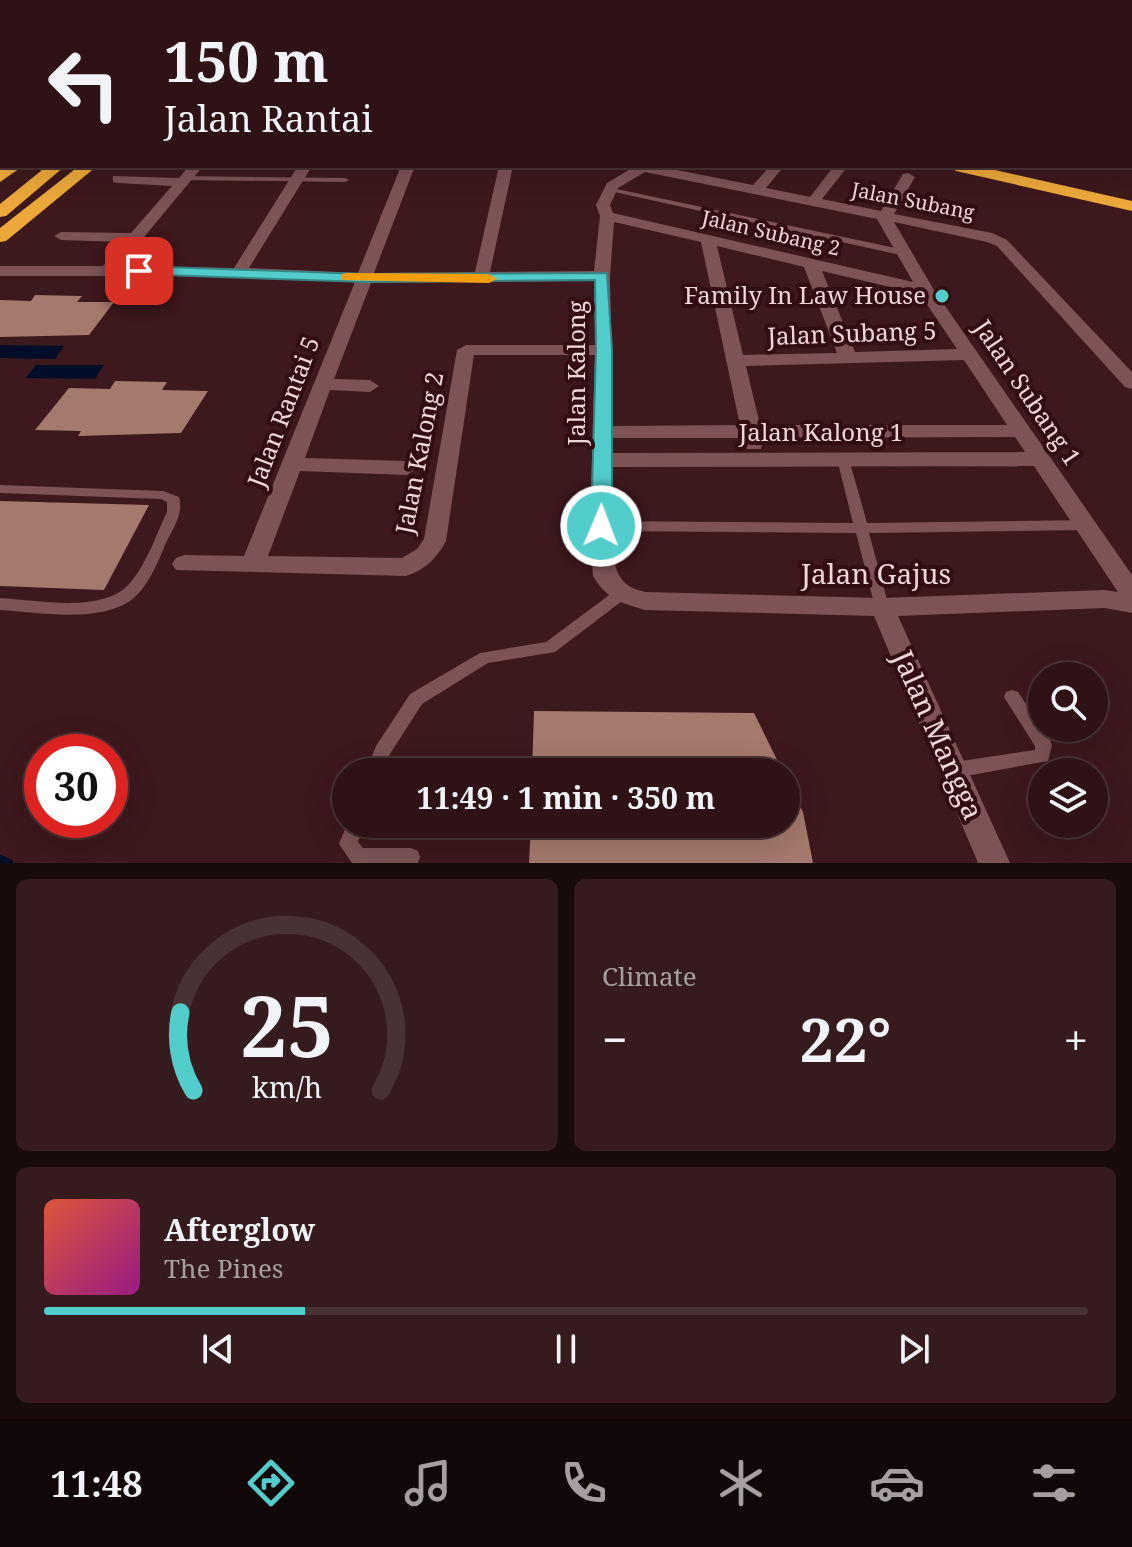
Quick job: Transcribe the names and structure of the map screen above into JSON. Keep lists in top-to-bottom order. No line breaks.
{"streets":{"street":["Jalan Subang","Jalan Subang 2","Jalan Subang 5","Jalan Kalong","Jalan Subang 1","Jalan Rantai 5","Jalan Kalong 1","Jalan Kalong 2","Jalan Gajus","Jalan Mangga"]},"crossings":[["Jalan Subang","Jalan Subang 1"],["Jalan Subang 2","Jalan Kalong"],["Jalan Subang 2","Jalan Subang 1"],["Jalan Subang 5","Jalan Subang 1"],["Jalan Kalong","Jalan Kalong 1"],["Jalan Kalong","Jalan Kalong 2"],["Jalan Kalong","Jalan Gajus"],["Jalan Subang 1","Jalan Kalong 1"],["Jalan Rantai 5","Jalan Kalong 2"],["Jalan Gajus","Jalan Mangga"]],"places":["Family In Law House"],"page":{"turn":["150 m","Jalan Rantai"],"limit":"30","trip":"11:49 · 1 min · 350 m","tile":"Climate","heat":["−","22°","+"],"song":["Afterglow","The Pines"],"tabs":"11:48","gauge":["25","km/h"]}}
